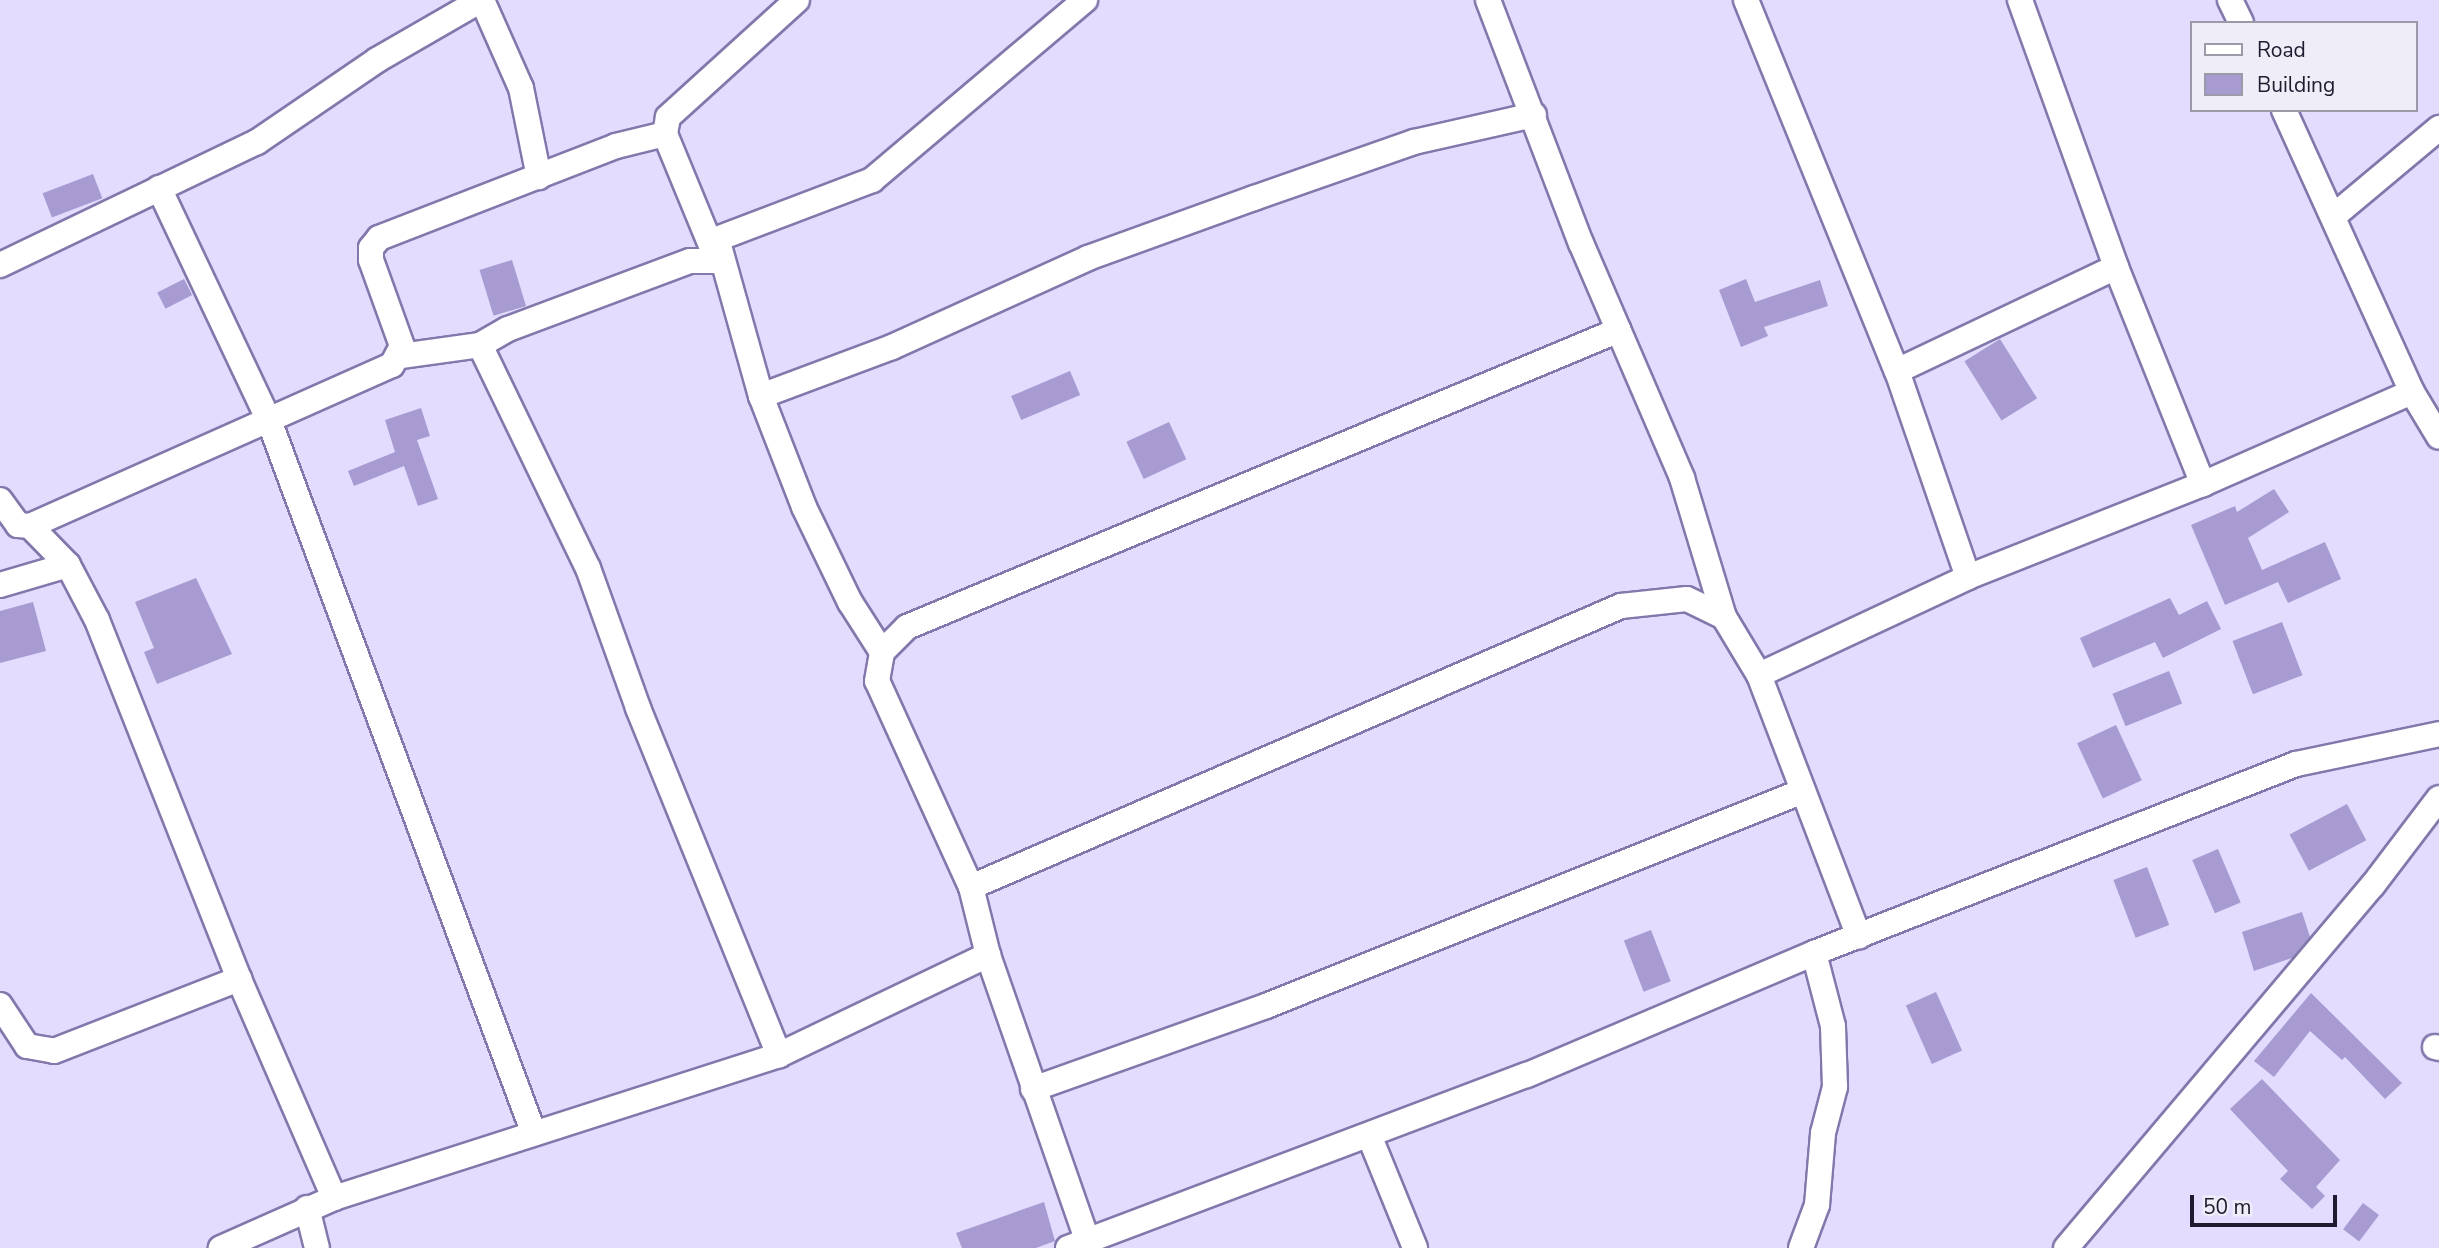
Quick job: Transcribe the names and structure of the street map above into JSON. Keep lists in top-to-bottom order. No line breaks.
{"legend":["Road","Building"],"scale_bar":"50 m"}
